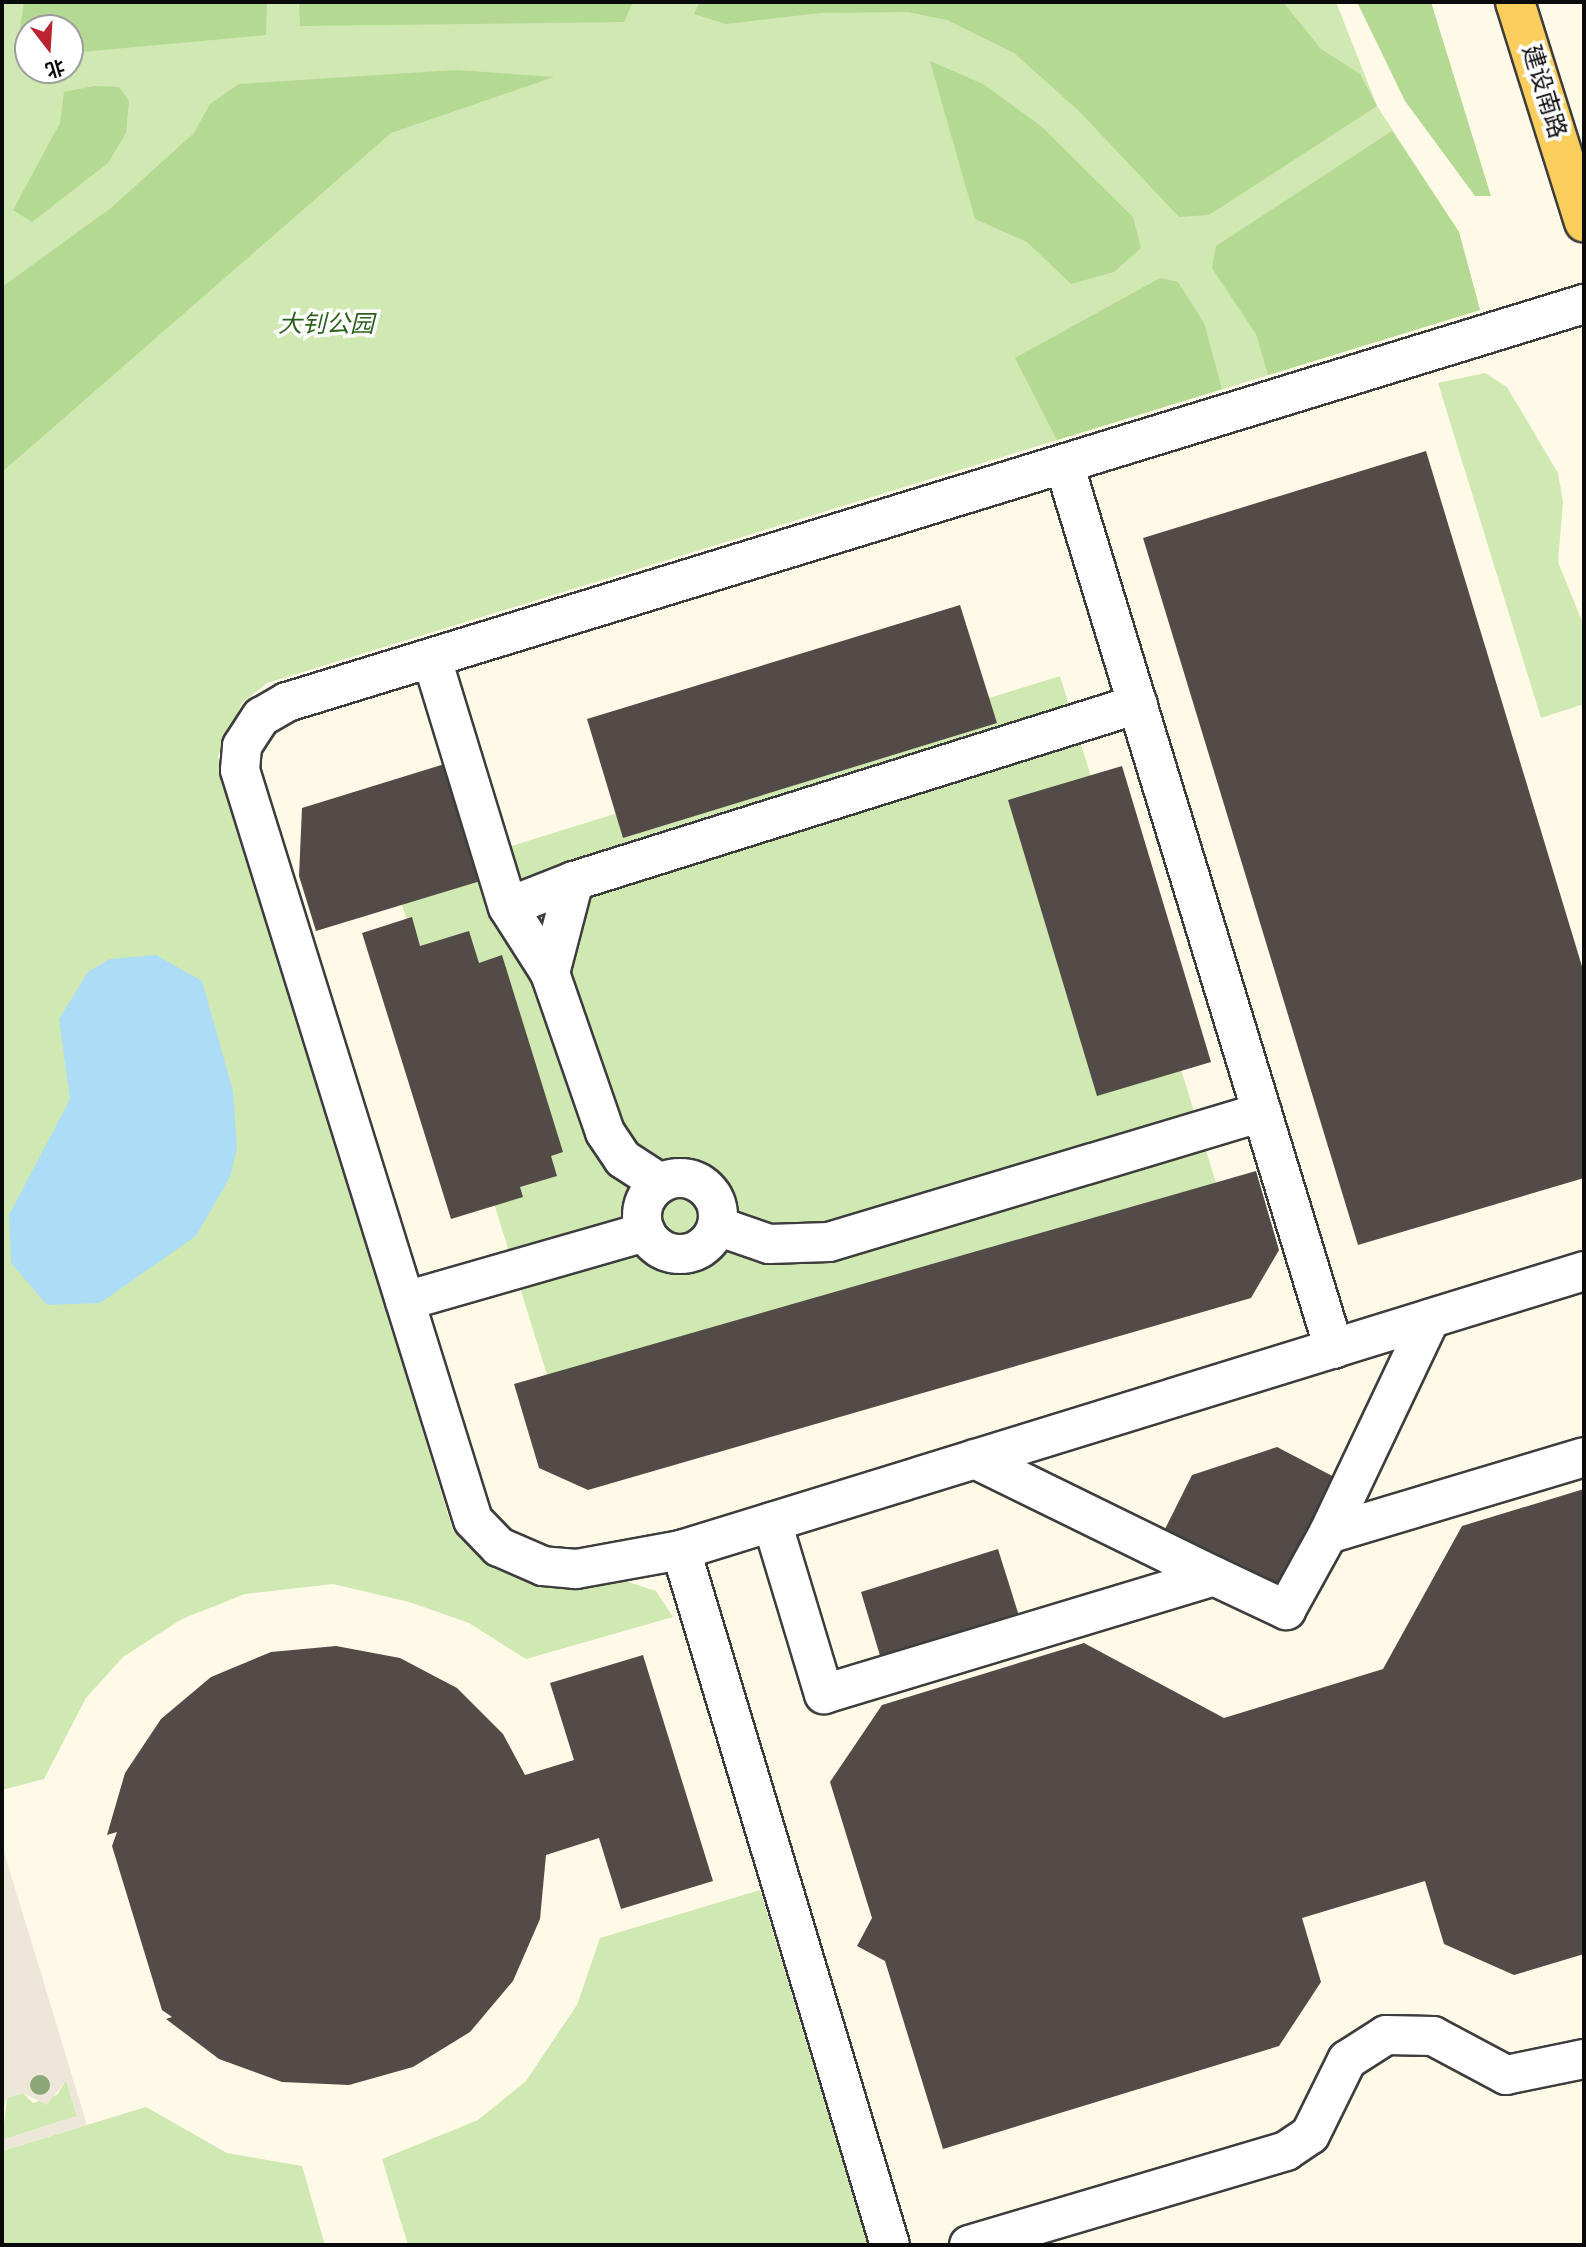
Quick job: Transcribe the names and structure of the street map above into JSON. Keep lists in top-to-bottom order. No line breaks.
{"streets":{"main road":["建设南路"]},"parks":["大钊公园"],"north":"bottom"}
